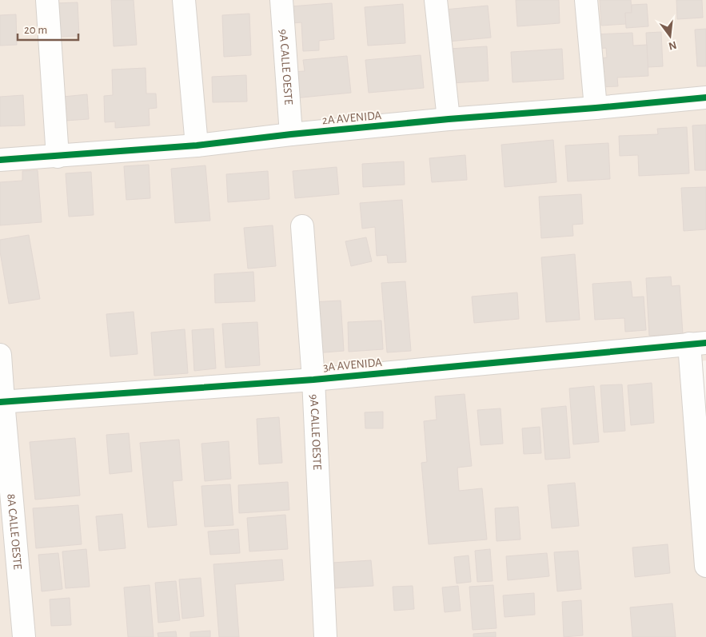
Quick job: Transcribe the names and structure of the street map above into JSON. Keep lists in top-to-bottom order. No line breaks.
{"streets":{"street":["9A CALLE OESTE","2A AVENIDA","3A AVENIDA","8A CALLE OESTE"]},"crossings":[["9A CALLE OESTE","2A AVENIDA"],["9A CALLE OESTE","3A AVENIDA"],["3A AVENIDA","8A CALLE OESTE"]],"scale_bar":"20 m","north":"bottom"}
